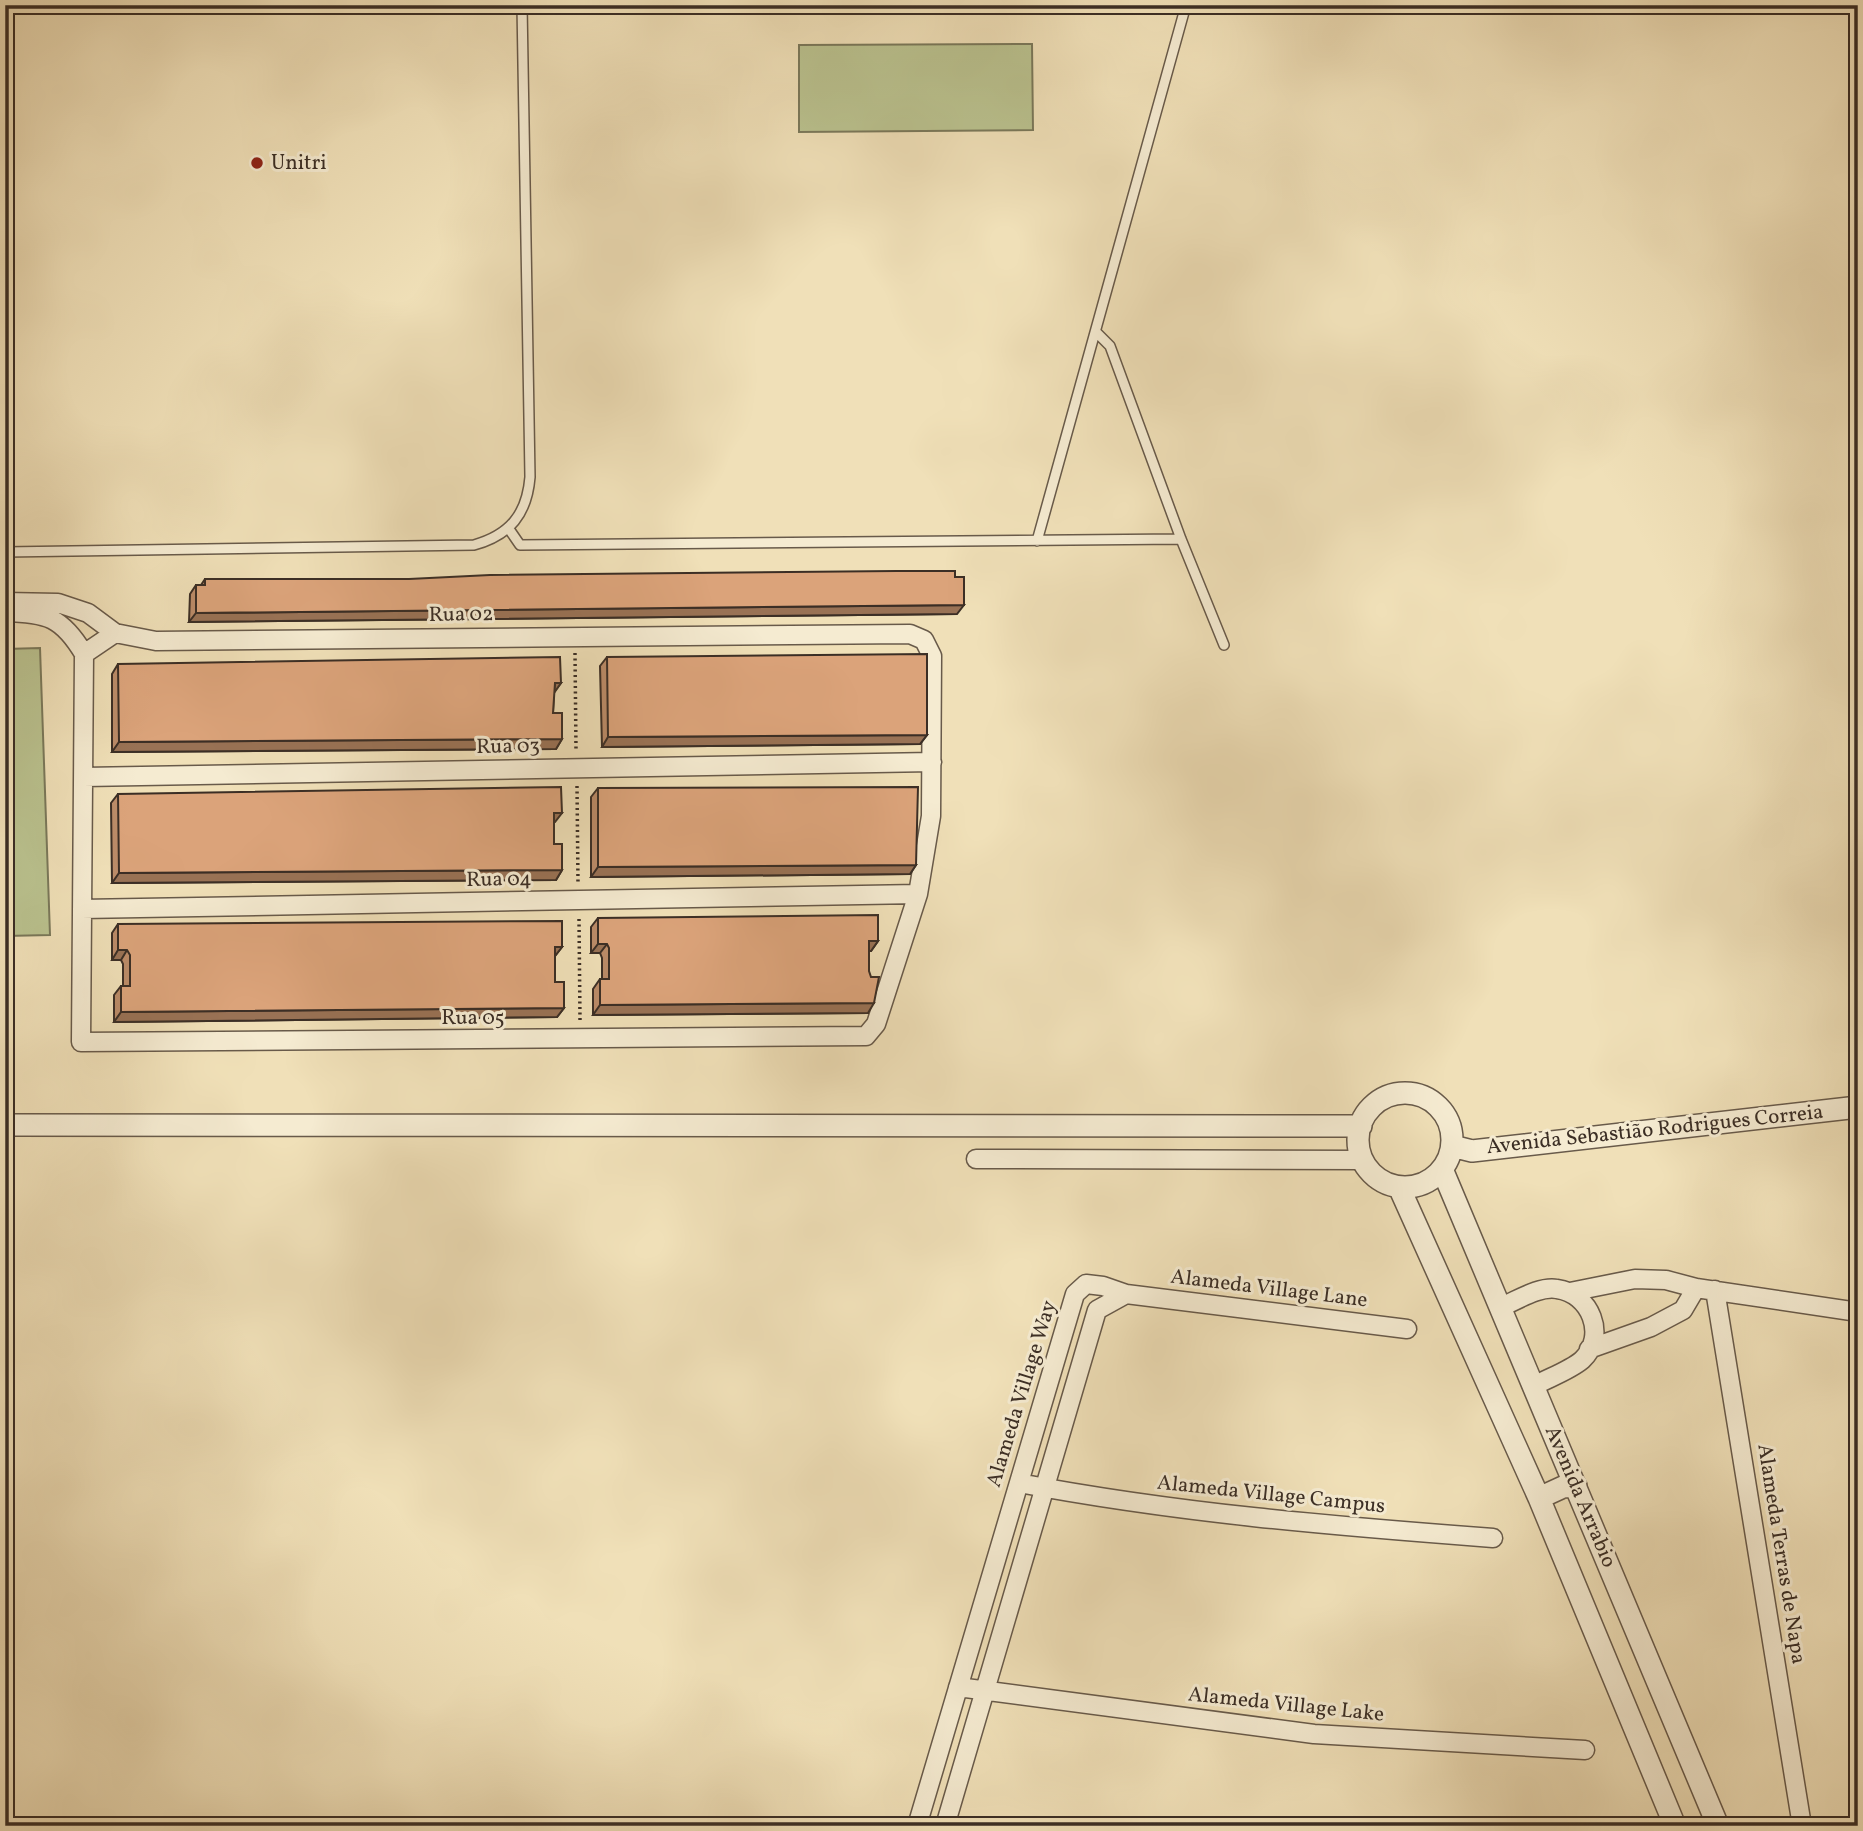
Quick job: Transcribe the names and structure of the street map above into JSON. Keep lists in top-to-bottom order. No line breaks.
{"streets":{"street":["Rua 02","Rua 03","Rua 04","Rua 05","Avenida Sebastião Rodrigues Correia","Alameda Village Lane","Alameda Village Way","Alameda Village Campus","Avenida Arrabio","Alameda Terras de Napa","Alameda Village Lake"]},"crossings":[["Rua 02","Rua 03"],["Rua 04","Rua 05"],["Avenida Sebastião Rodrigues Correia","Avenida Arrabio"],["Alameda Village Lane","Alameda Village Way"],["Alameda Village Way","Alameda Village Campus"],["Alameda Village Way","Alameda Village Lake"]],"places":["Unitri"]}
